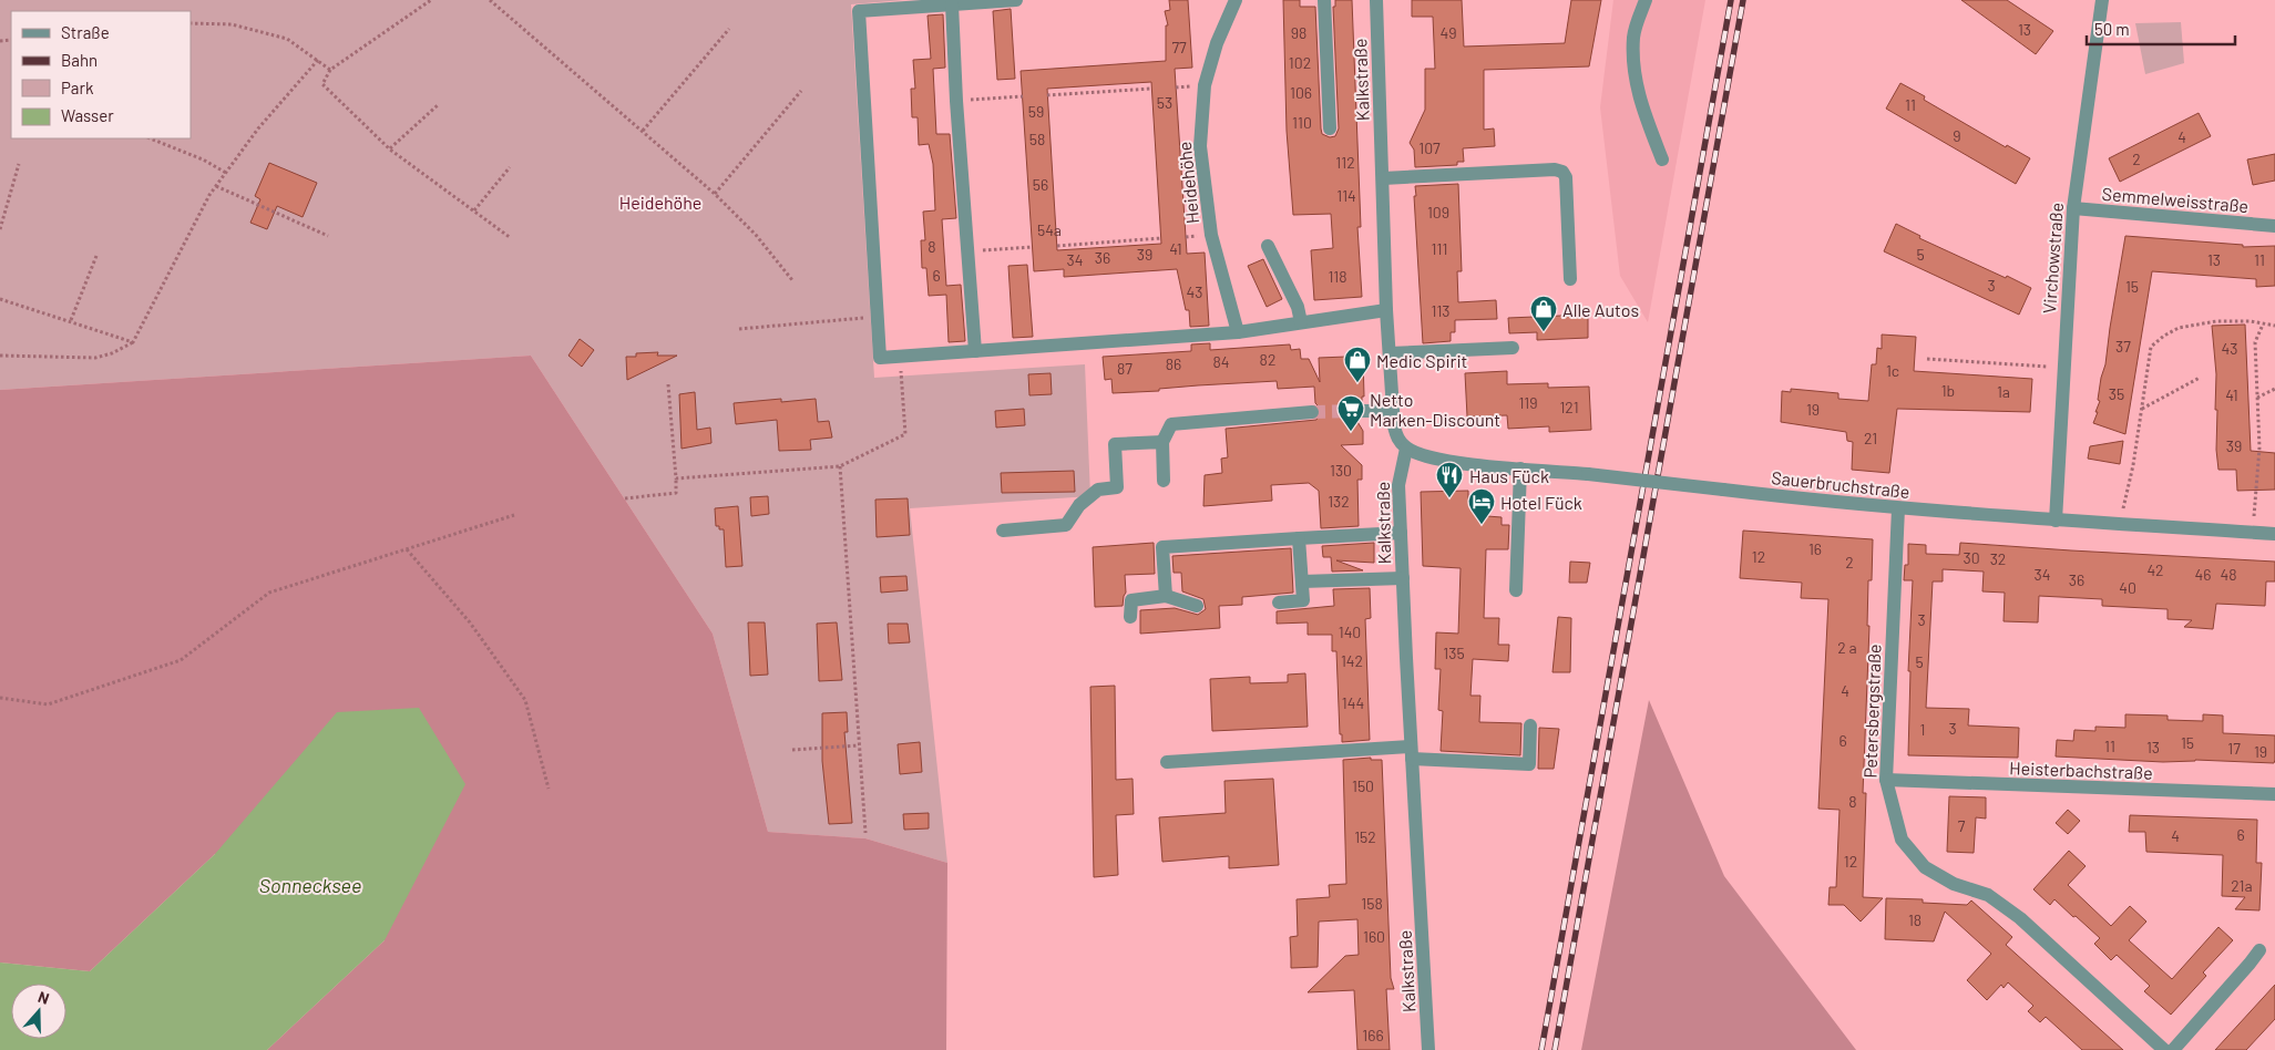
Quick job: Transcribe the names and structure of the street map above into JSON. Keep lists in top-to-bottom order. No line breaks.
{"streets":{"street":["Kalkstraße","Heidehöhe","Semmelweisstraße","Virchowstraße","Sauerbruchstraße","Petersbergstraße","Heisterbachstraße"]},"crossings":[["Kalkstraße","Sauerbruchstraße"],["Semmelweisstraße","Virchowstraße"],["Virchowstraße","Sauerbruchstraße"],["Sauerbruchstraße","Petersbergstraße"],["Petersbergstraße","Heisterbachstraße"]],"water":["Sonnecksee"],"parks":["Heidehöhe"],"places":{"shop":["Alle Autos","Medic Spirit"],"supermarket":["Netto Marken-Discount"],"restaurant":["Haus Fück"],"hotel":["Hotel Fück"]},"house_numbers":["13","98","49","77","102","106","53","11","59","110","9","4","58","107","2","112","56","114","109","54a","8","41","111","39","5","36","34","13","11","6","118","3","15","43","113","37","43","82","84","86","87","1c","1b","1a","35","41","119","121","19","21","39","130","132","16","12","30","32","2","42","34","46","48","36","40","3","140","2 a","135","142","5","4","144","3","1","6","15","11","13","17","19","150","8","7","6","4","152","12","21a","158","18","160","166"],"legend":["Straße","Bahn","Park","Wasser"],"scale_bar":"50 m","north":"top"}
